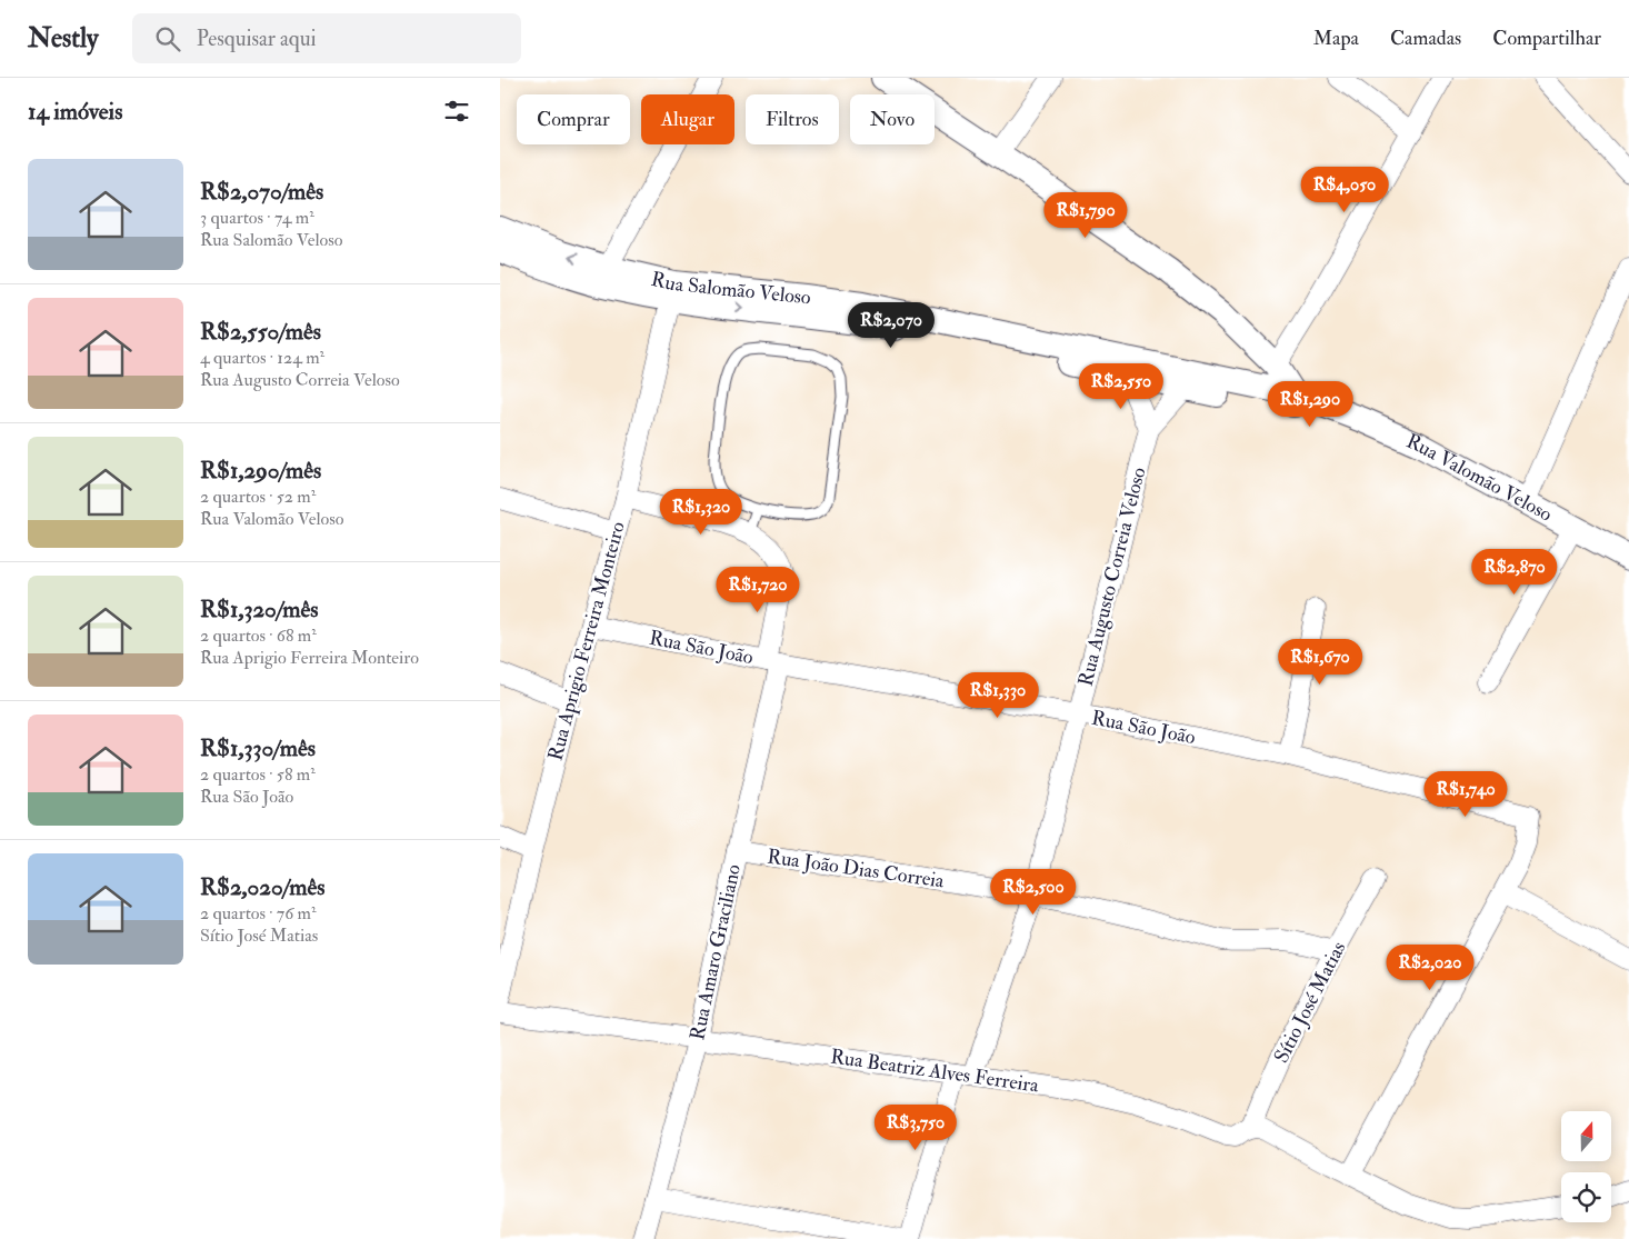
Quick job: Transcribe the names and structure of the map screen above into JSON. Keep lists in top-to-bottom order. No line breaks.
{"streets":{"street":["Rua Salomão Veloso","Rua Valomão Veloso","Rua Augusto Correia Veloso","Rua Aprigio Ferreira Monteiro","Rua São João","Rua João Dias Correia","Rua Amaro Graciliano","Sítio José Matias","Rua Beatriz Alves Ferreira"]},"crossings":[["Rua Salomão Veloso","Rua Valomão Veloso"],["Rua Salomão Veloso","Rua Augusto Correia Veloso"],["Rua Salomão Veloso","Rua Aprigio Ferreira Monteiro"],["Rua Augusto Correia Veloso","Rua São João"],["Rua Augusto Correia Veloso","Rua João Dias Correia"],["Rua Augusto Correia Veloso","Rua Beatriz Alves Ferreira"],["Rua Aprigio Ferreira Monteiro","Rua São João"],["Rua São João","Rua Amaro Graciliano"],["Rua João Dias Correia","Rua Amaro Graciliano"],["Rua João Dias Correia","Sítio José Matias"],["Rua Amaro Graciliano","Rua Beatriz Alves Ferreira"],["Sítio José Matias","Rua Beatriz Alves Ferreira"]],"north":"top","page":{"header":"Nestly","search":"Pesquisar aqui","nav":["Mapa","Camadas","Compartilhar"],"heading":"14 imóveis","chip":["Comprar","Alugar","Filtros","Novo"],"list":[{"name":"R$2,070/mês","note":"3 quartos · 74 m² · Rua Salomão Veloso"},{"name":"R$2,550/mês","note":"4 quartos · 124 m² · Rua Augusto Correia Veloso"},{"name":"R$1,290/mês","note":"2 quartos · 52 m² · Rua Valomão Veloso"},{"name":"R$1,320/mês","note":"2 quartos · 68 m² · Rua Aprigio Ferreira Monteiro"},{"name":"R$1,330/mês","note":"2 quartos · 58 m² · Rua São João"},{"name":"R$2,020/mês","note":"2 quartos · 76 m² · Sítio José Matias"}],"price":["R$4,050","R$1,790","R$2,070","R$2,550","R$1,290","R$1,320","R$2,870","R$1,720","R$1,670","R$1,330","R$1,740","R$2,500","R$2,020","R$3,750"]}}
